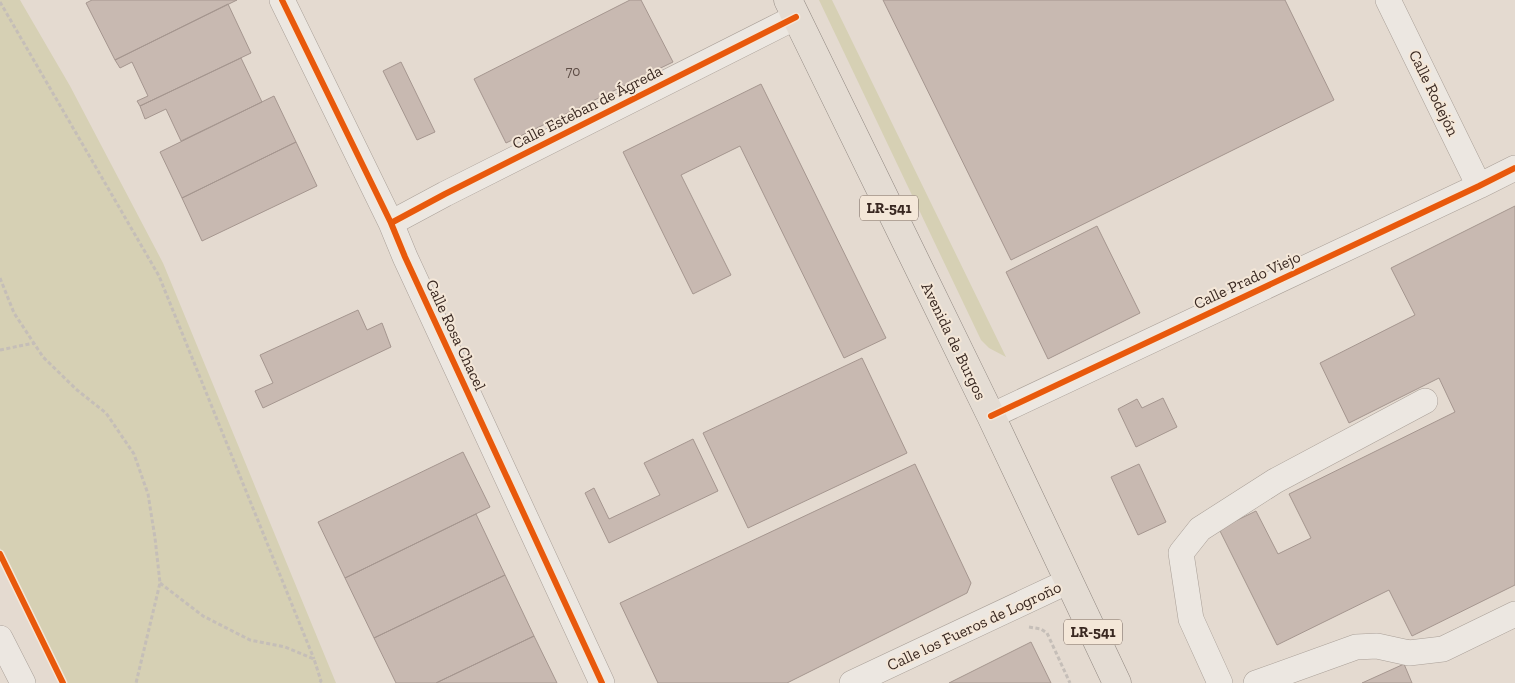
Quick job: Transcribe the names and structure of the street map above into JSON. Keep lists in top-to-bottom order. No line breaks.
{"streets":{"main road":["LR-541","Avenida de Burgos"],"street":["Calle Rodejón","Calle Esteban de Ágreda","Calle Prado Viejo","Calle Rosa Chacel","Calle los Fueros de Logroño"]},"crossings":[["Calle Rodejón","Calle Prado Viejo"],["Calle Esteban de Ágreda","Calle Rosa Chacel"],["Calle Esteban de Ágreda","Avenida de Burgos"],["Calle Prado Viejo","Avenida de Burgos"],["Avenida de Burgos","Calle los Fueros de Logroño"]],"house_numbers":["70"]}
